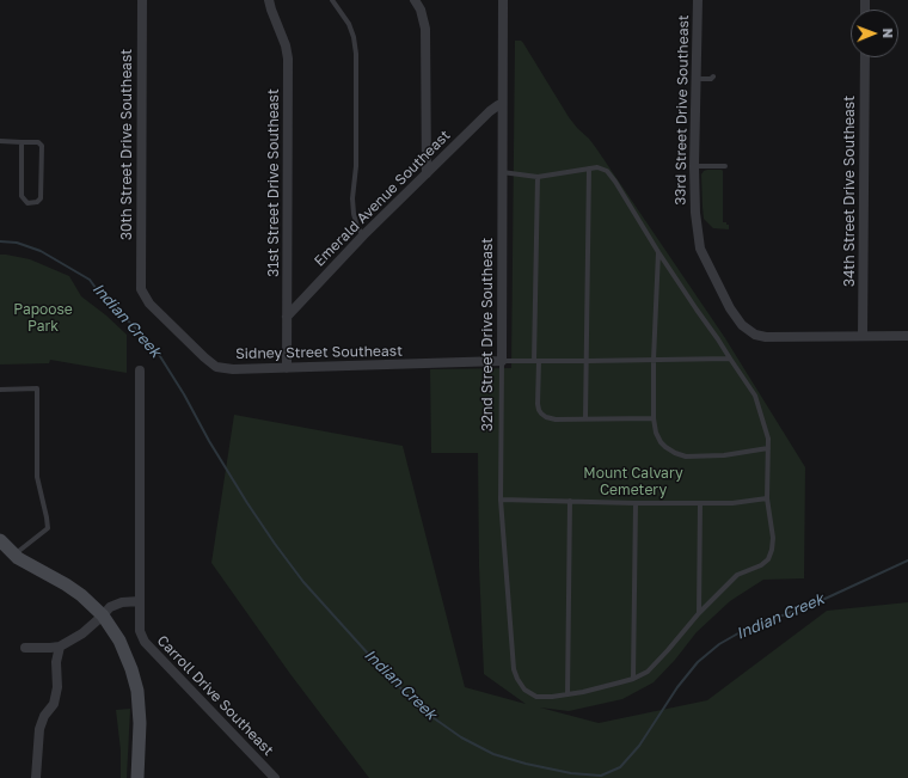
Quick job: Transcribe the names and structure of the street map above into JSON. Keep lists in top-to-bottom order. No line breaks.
{"streets":{"street":["33rd Street Drive Southeast","30th Street Drive Southeast","31st Street Drive Southeast","34th Street Drive Southeast","Emerald Avenue Southeast","32nd Street Drive Southeast","Sidney Street Southeast","Carroll Drive Southeast"]},"crossings":[["33rd Street Drive Southeast","34th Street Drive Southeast"],["30th Street Drive Southeast","Sidney Street Southeast"],["31st Street Drive Southeast","Emerald Avenue Southeast"],["31st Street Drive Southeast","Sidney Street Southeast"],["Emerald Avenue Southeast","32nd Street Drive Southeast"],["32nd Street Drive Southeast","Sidney Street Southeast"]],"water":["Indian Creek"],"parks":["Papoose Park","Mount Calvary Cemetery"],"north":"right"}
